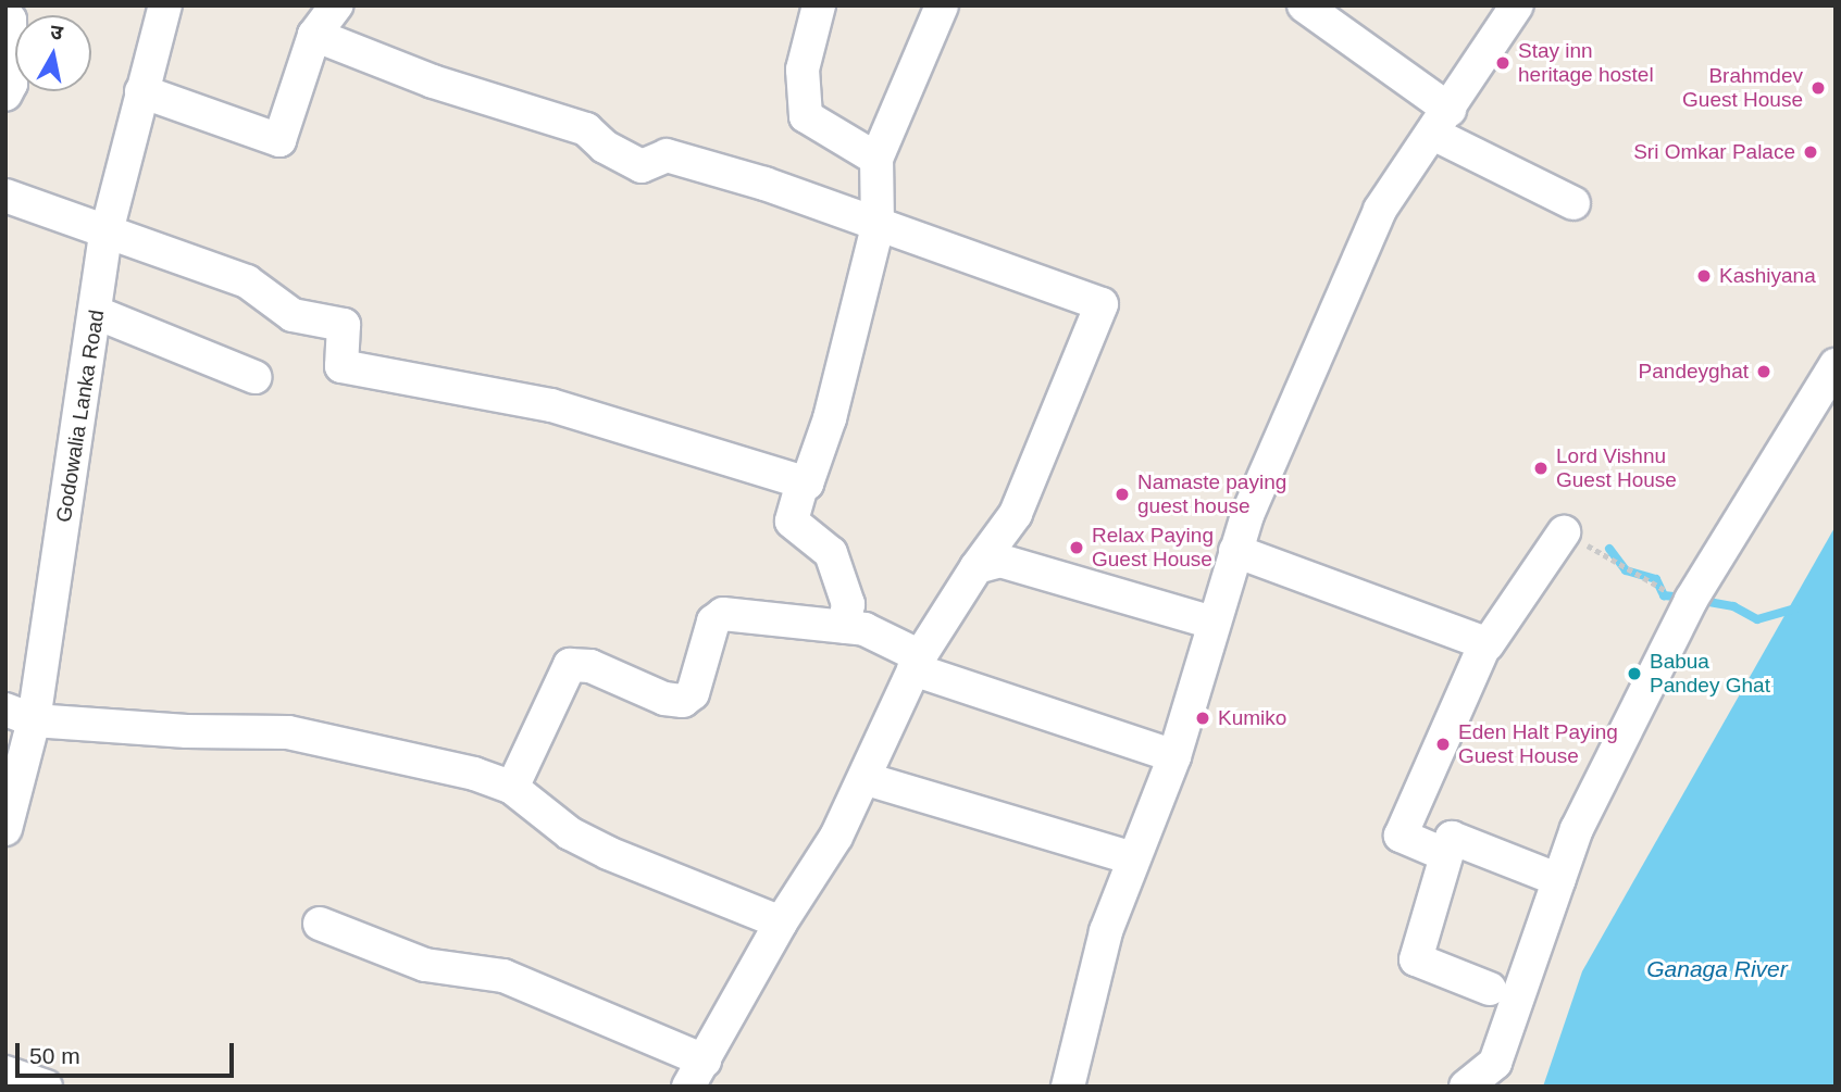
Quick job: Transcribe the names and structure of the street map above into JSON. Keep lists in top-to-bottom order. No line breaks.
{"streets":{"street":["Godowalia Lanka Road"]},"water":["Ganaga River"],"places":["Stay inn heritage hostel","Brahmdev Guest House","Sri Omkar Palace","Kashiyana","Pandeyghat","Lord Vishnu Guest House","Namaste paying guest house","Relax Paying Guest House","Babua Pandey Ghat","Kumiko","Eden Halt Paying Guest House"],"scale_bar":"50 m","north":"top"}
